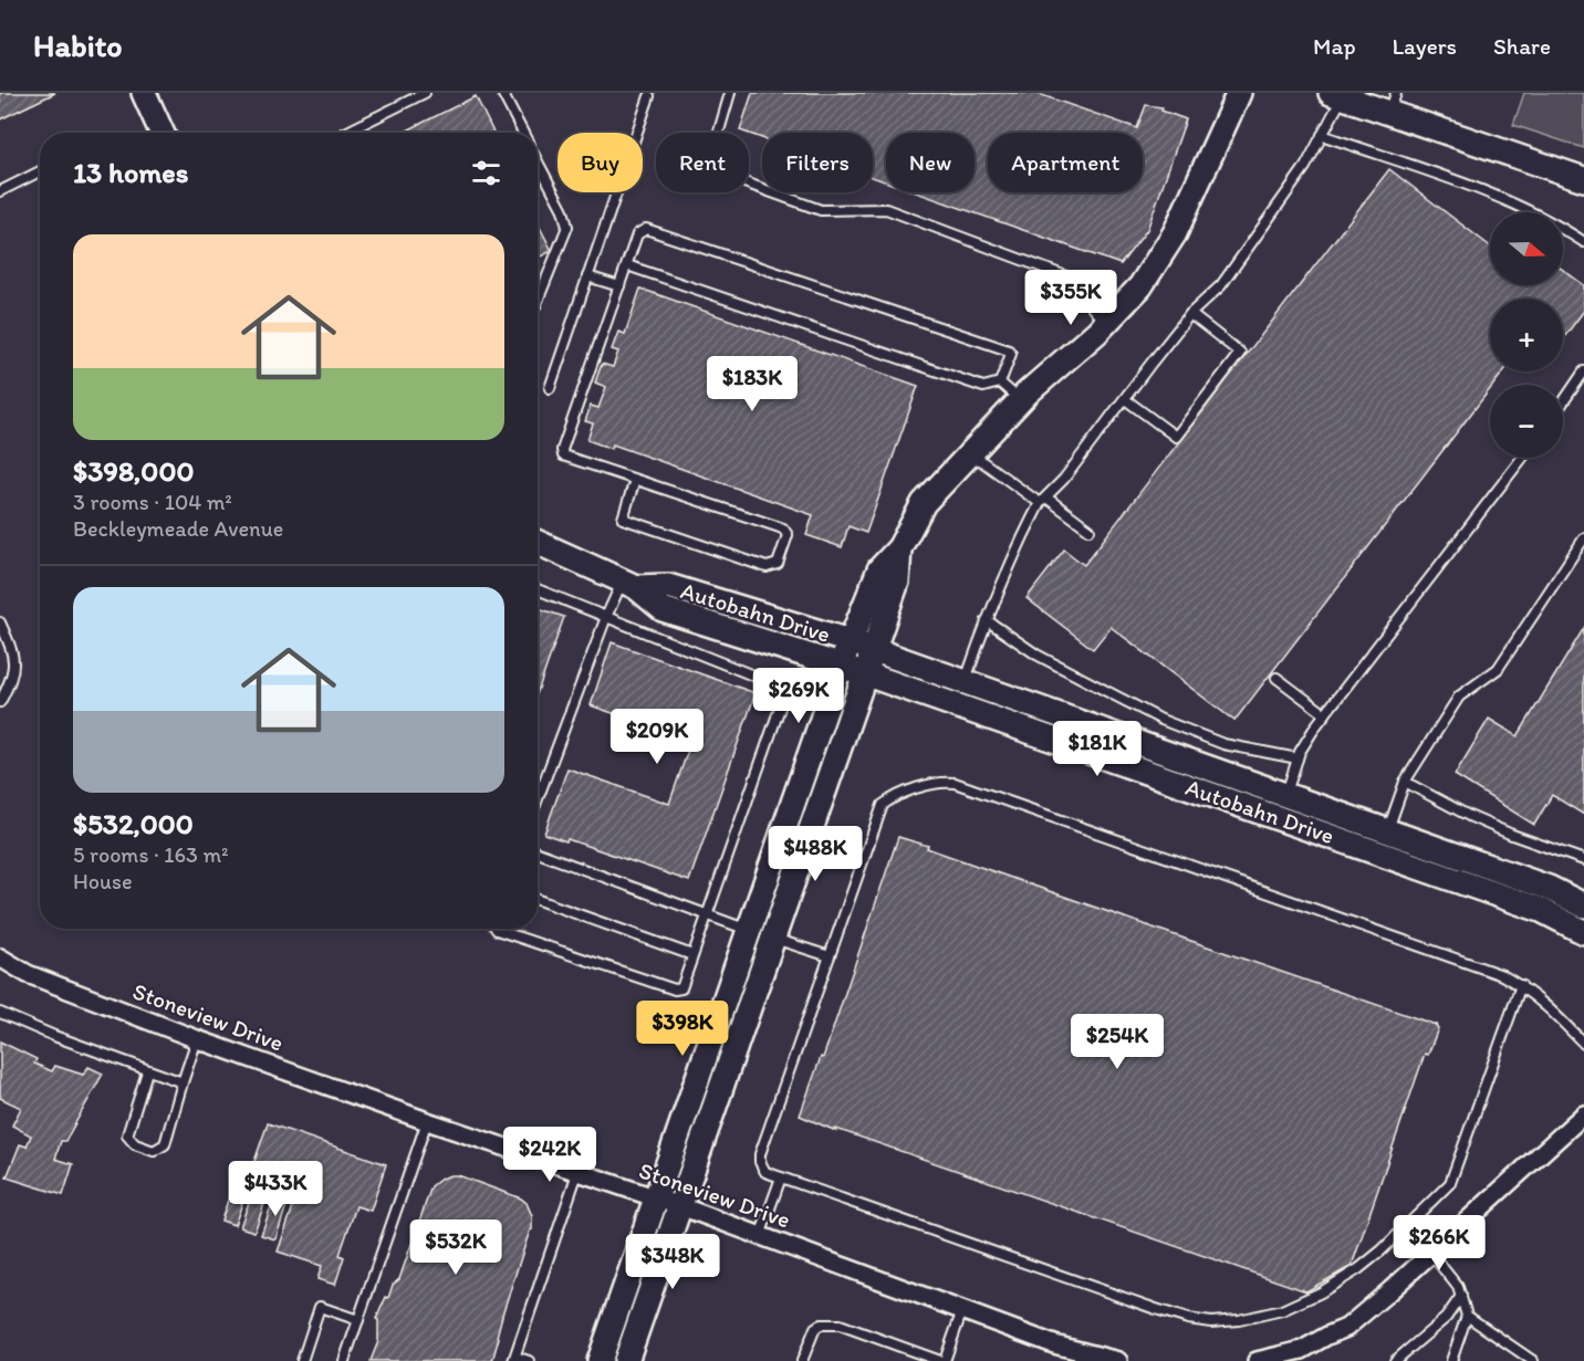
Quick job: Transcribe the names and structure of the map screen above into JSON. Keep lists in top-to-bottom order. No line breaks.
{"streets":{"street":["Autobahn Drive","Stoneview Drive"]},"north":"right","page":{"header":"Habito","nav":["Map","Layers","Share"],"chip":["Buy","Rent","Filters","New","Apartment"],"heading":"13 homes","map_buttons":["+","−"],"list":[{"name":"$398,000","note":"3 rooms · 104 m² · Beckleymeade Avenue"},{"name":"$532,000","note":"5 rooms · 163 m² · House"}],"price":["$355K","$183K","$269K","$209K","$181K","$488K","$398K","$254K","$242K","$433K","$266K","$532K","$348K"]}}
